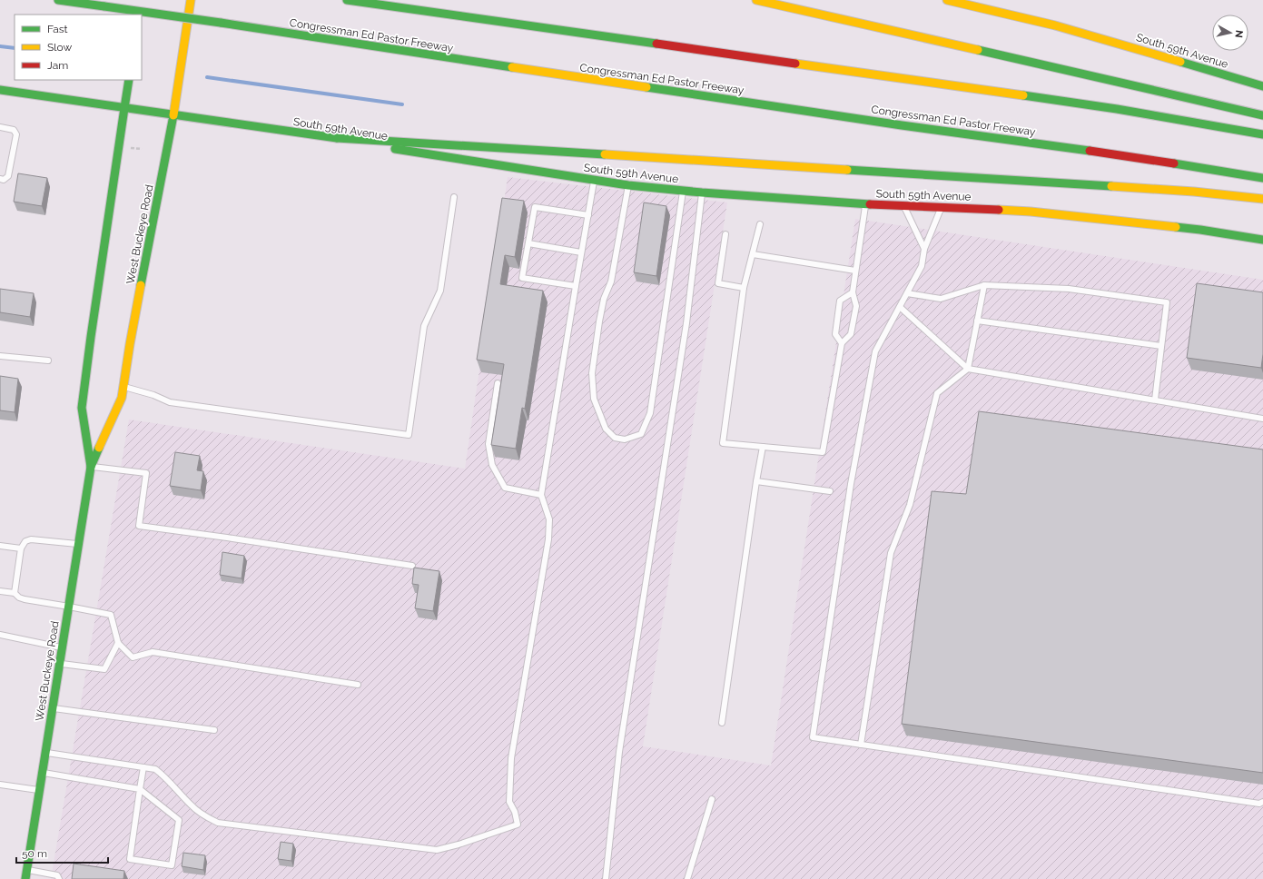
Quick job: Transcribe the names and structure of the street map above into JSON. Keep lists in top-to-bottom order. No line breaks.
{"streets":{"main road":["Congressman Ed Pastor Freeway","South 59th Avenue","West Buckeye Road"]},"crossings":[["South 59th Avenue","West Buckeye Road"]],"legend":["Fast","Slow","Jam"],"scale_bar":"50 m","north":"right"}
